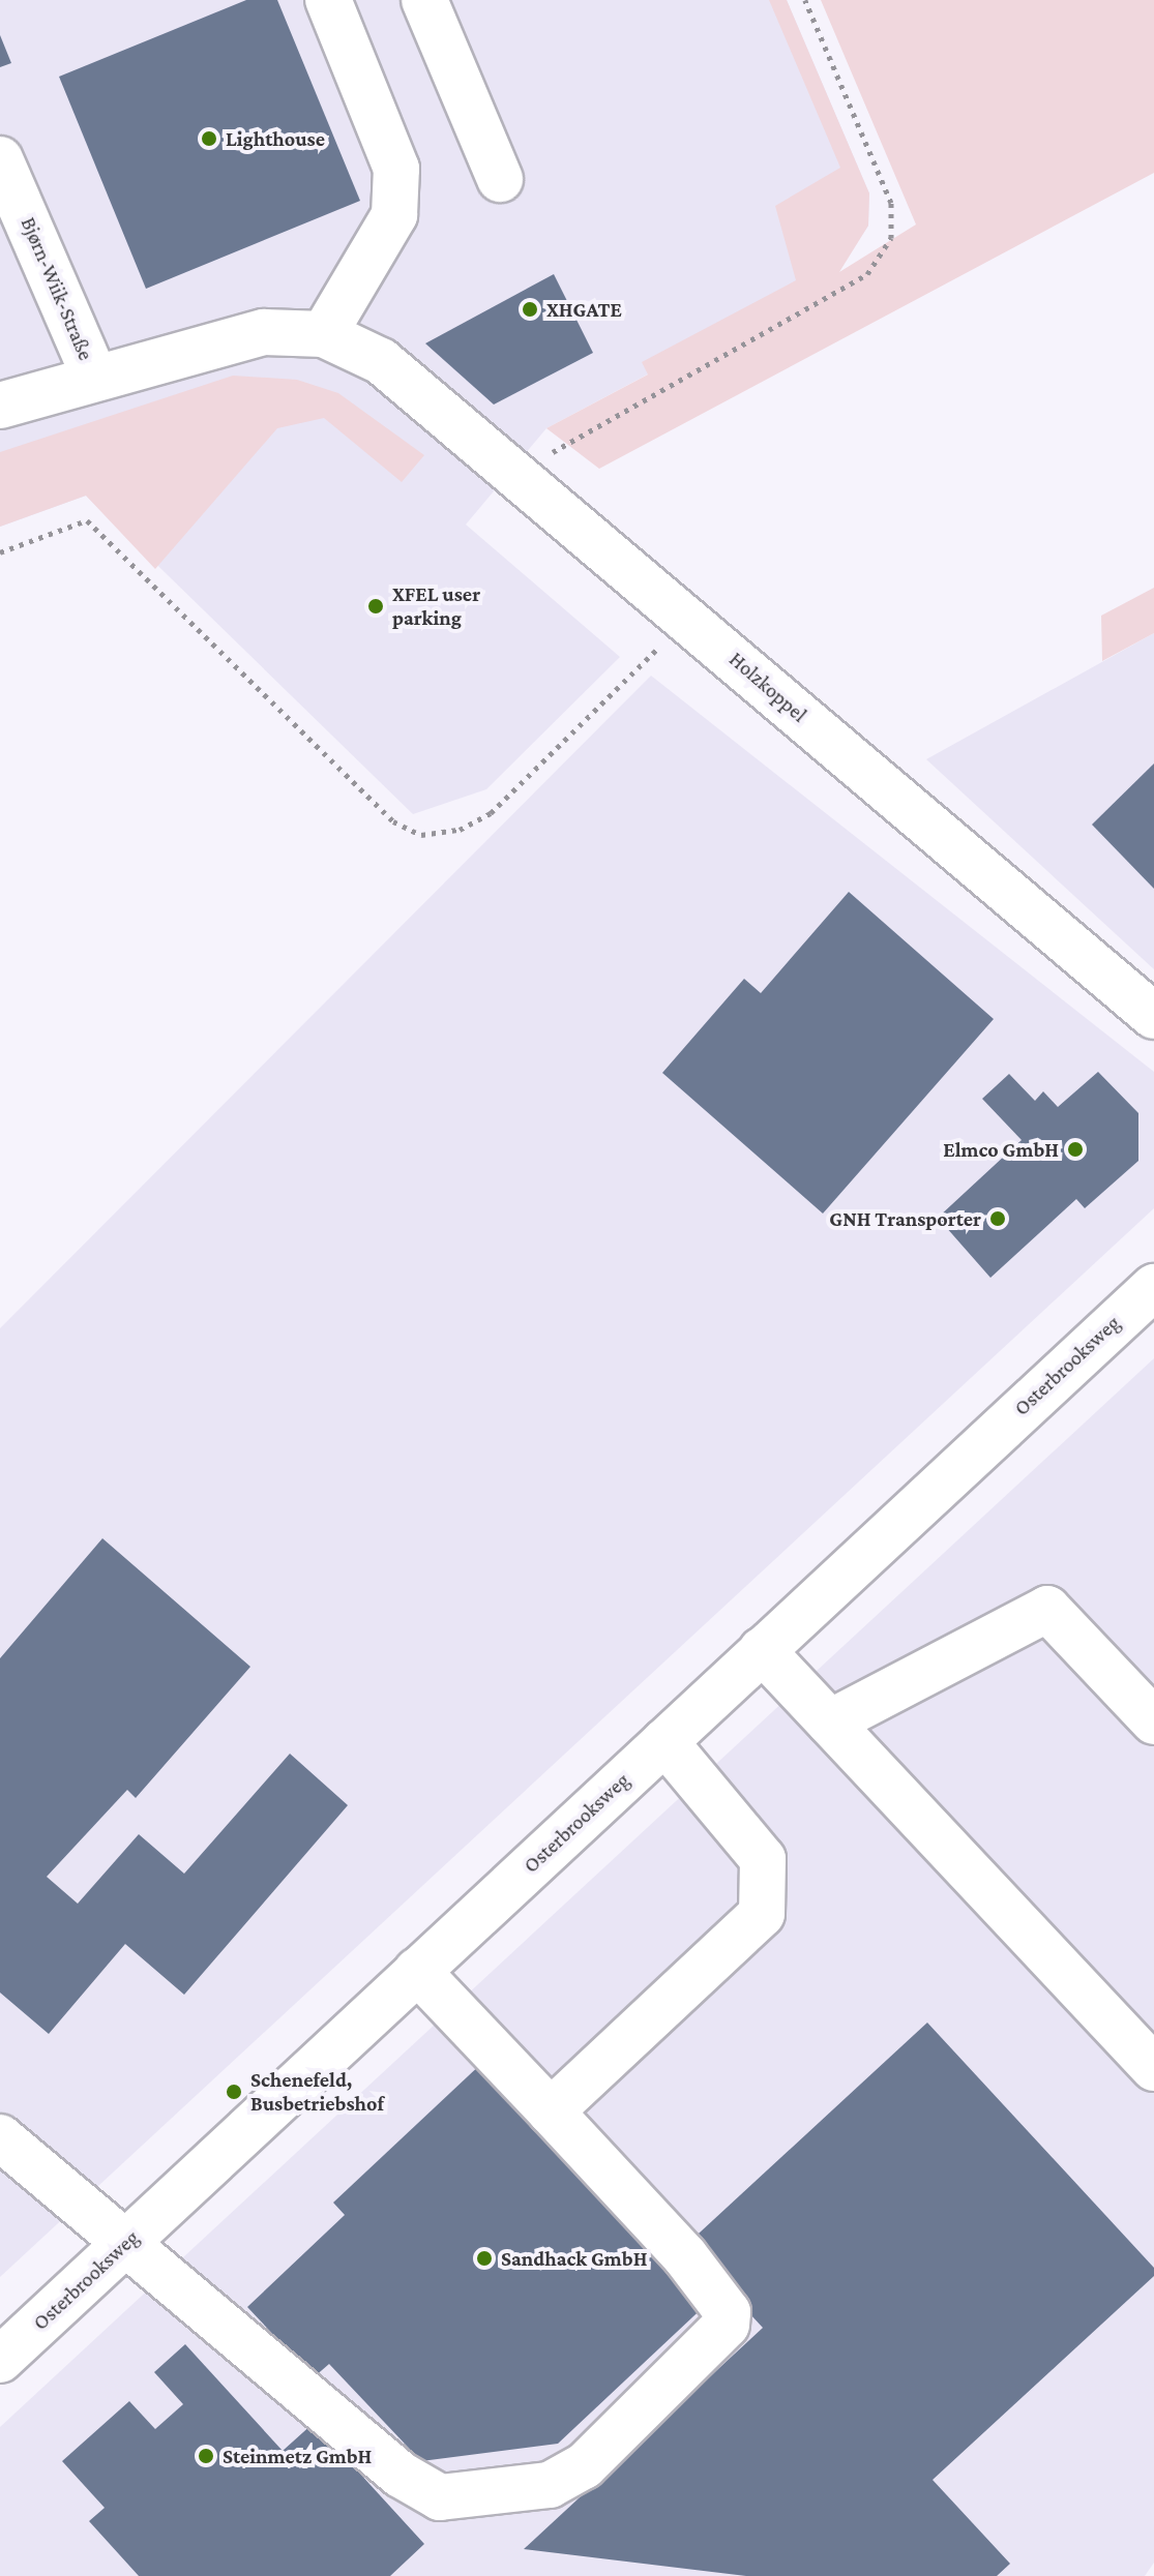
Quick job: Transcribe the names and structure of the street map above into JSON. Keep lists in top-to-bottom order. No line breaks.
{"streets":{"street":["Bjørn-Wiik-Straße","Holzkoppel","Osterbrooksweg"]},"places":["Lighthouse","XHGATE","XFEL user parking","Elmco GmbH","GNH Transporter","Schenefeld, Busbetriebshof","Sandhack GmbH","Steinmetz GmbH"]}
